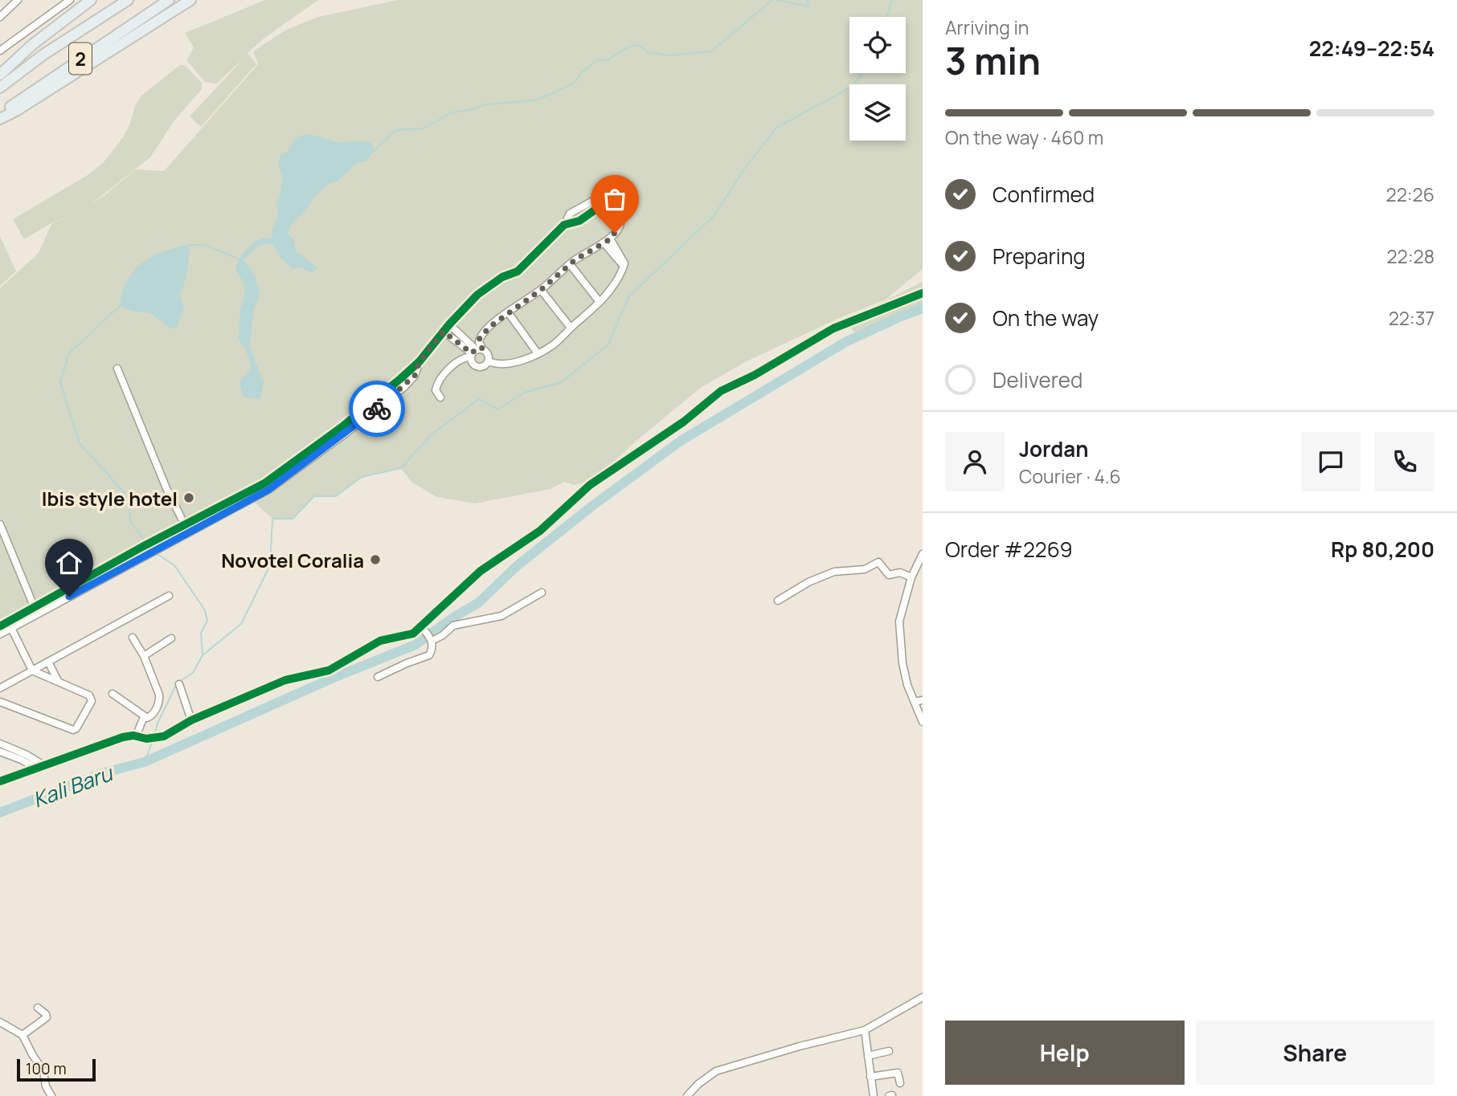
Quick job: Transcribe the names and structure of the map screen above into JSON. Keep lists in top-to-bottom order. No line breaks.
{"streets":{"highway":["2"]},"water":["Kali Baru"],"places":["Ibis style hotel","Novotel Coralia"],"scale_bar":"100 m","page":{"heading":["3 min","Arriving in","22:49–22:54"],"panel":["Jordan","Courier · 4.6","Order #2269","Rp 80,200"],"bar":"On the way · 460 m","list":[["Confirmed","22:26"],["Preparing","22:28"],["On the way","22:37"],"Delivered"],"buttons":["Help","Share"],"scale":"100 m"}}
